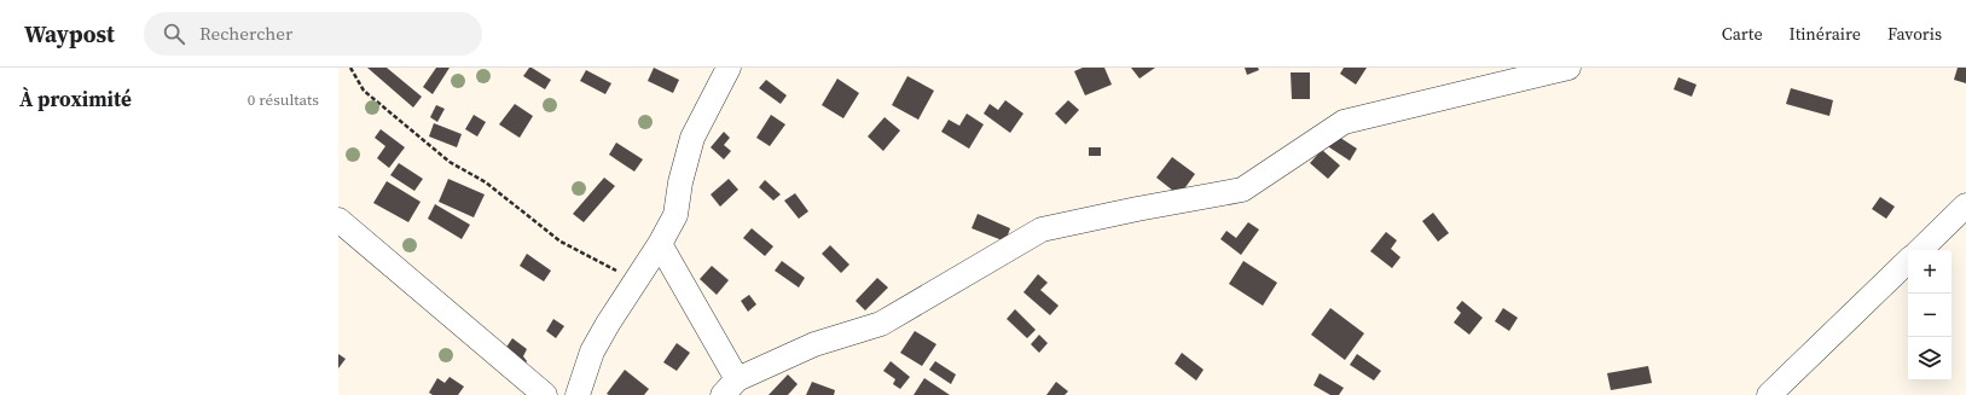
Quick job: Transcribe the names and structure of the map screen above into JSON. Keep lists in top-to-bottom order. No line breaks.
{"page":{"header":"Waypost","search":"Rechercher","nav":["Carte","Itinéraire","Favoris"],"heading":["À proximité","0 résultats"],"map_buttons":["+","−"]}}
